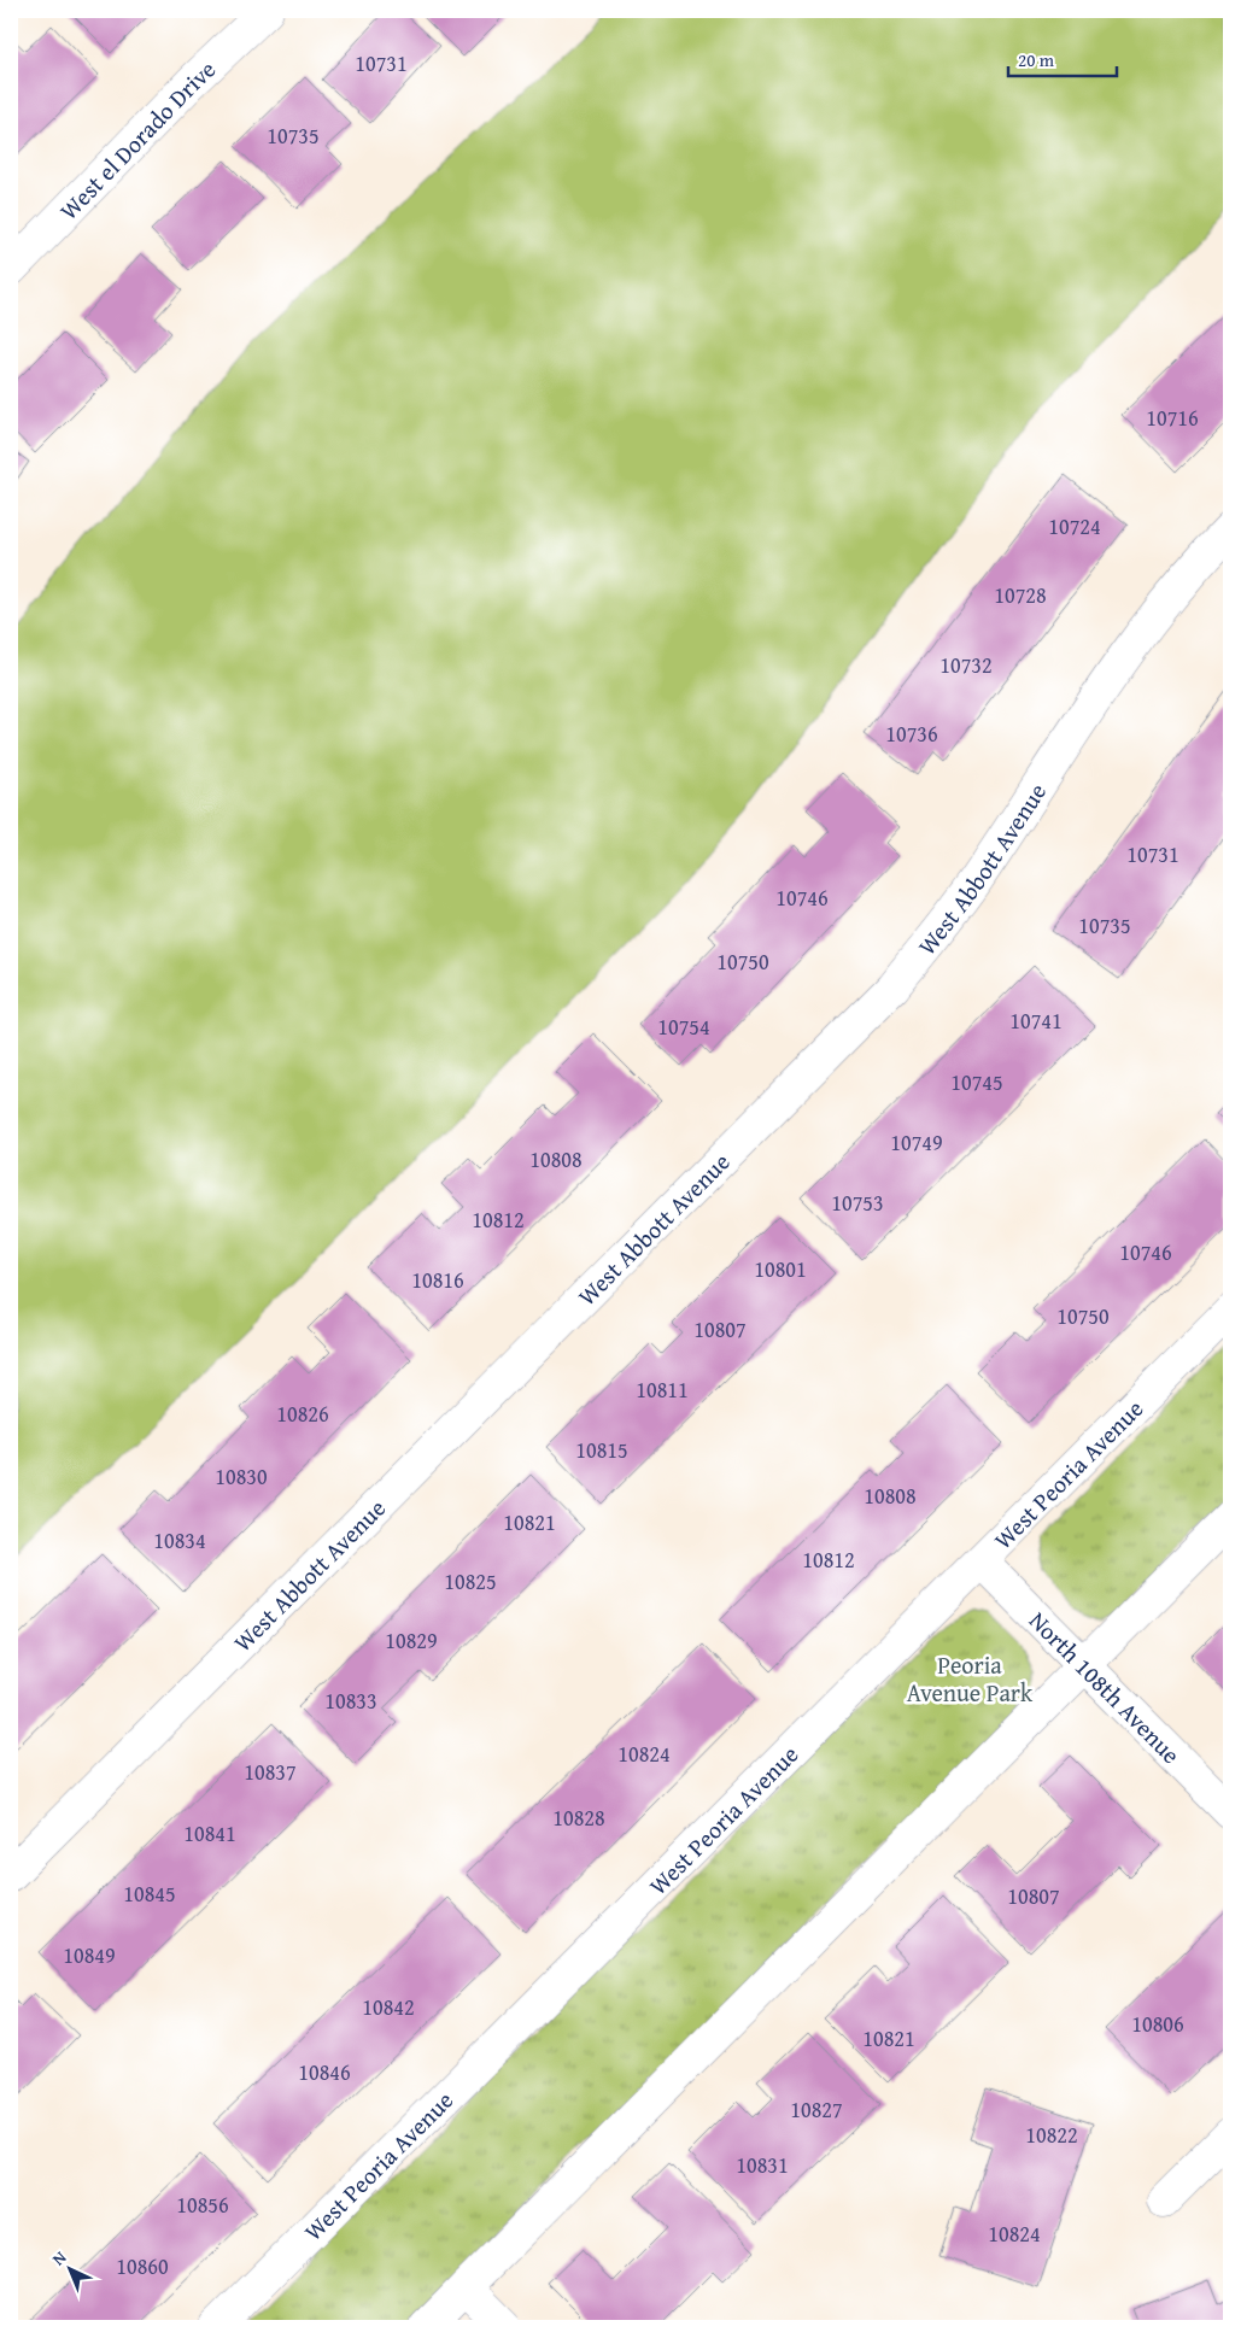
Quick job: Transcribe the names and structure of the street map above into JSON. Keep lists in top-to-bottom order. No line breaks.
{"streets":{"street":["West el Dorado Drive","West Abbott Avenue","West Peoria Avenue","North 108th Avenue"]},"crossings":[["West Peoria Avenue","North 108th Avenue"]],"parks":["Peoria Avenue Park"],"house_numbers":["10731","10735","10716","10724","10728","10732","10736","10731","10746","10735","10750","10741","10754","10745","10749","10808","10753","10812","10746","10801","10816","10750","10807","10811","10826","10815","10830","10808","10821","10834","10812","10825","10829","10833","10824","10837","10828","10841","10845","10807","10849","10842","10806","10821","10846","10827","10822","10831","10856","10824","10860"],"scale_bar":"20 m","north":"top left"}
